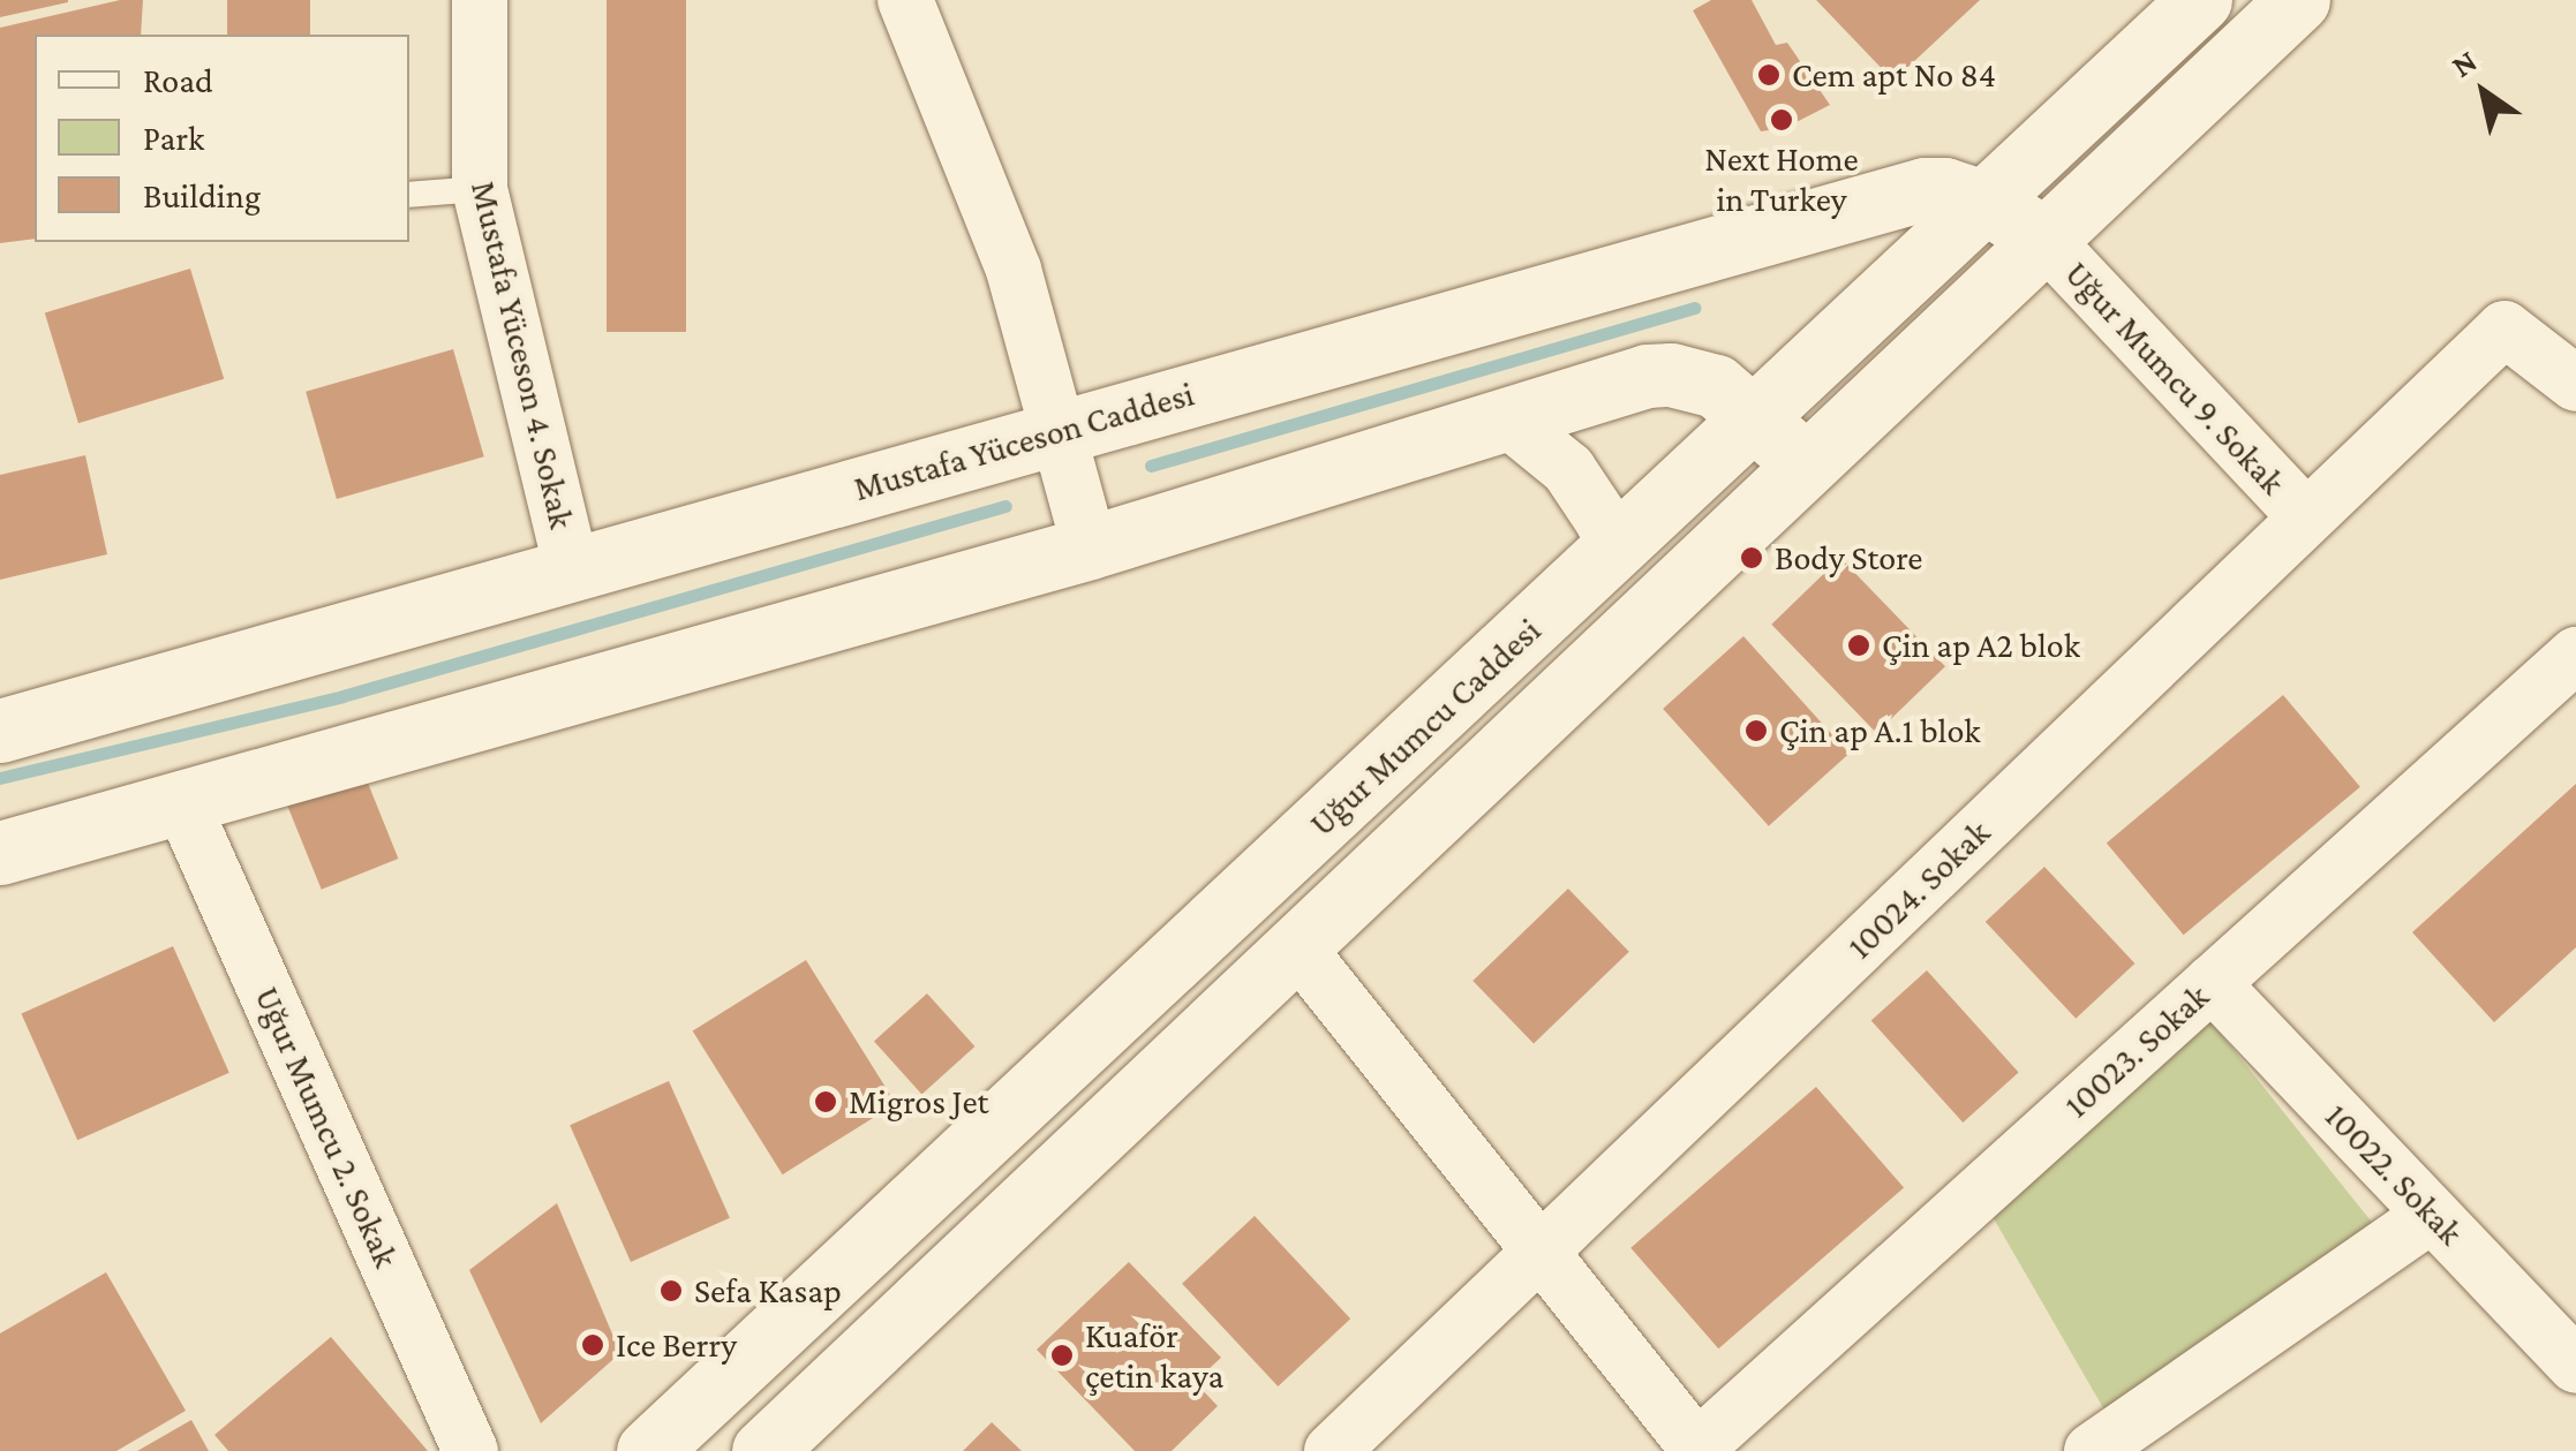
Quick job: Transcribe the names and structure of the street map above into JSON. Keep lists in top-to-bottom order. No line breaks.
{"streets":{"main road":["Mustafa Yüceson Caddesi","Uğur Mumcu Caddesi"],"street":["Mustafa Yüceson 4. Sokak","Uğur Mumcu 9. Sokak","10024. Sokak","10023. Sokak","Uğur Mumcu 2. Sokak","10022. Sokak"]},"crossings":[["Mustafa Yüceson 4. Sokak","Mustafa Yüceson Caddesi"],["Uğur Mumcu 9. Sokak","Mustafa Yüceson Caddesi"],["Uğur Mumcu 9. Sokak","Uğur Mumcu Caddesi"],["Uğur Mumcu 9. Sokak","10024. Sokak"],["Mustafa Yüceson Caddesi","Uğur Mumcu Caddesi"],["10023. Sokak","10022. Sokak"]],"places":["Cem apt No 84","Next Home in Turkey","Body Store","Çin ap A2 blok","Çin ap A.1 blok","Migros Jet","Sefa Kasap","Ice Berry","Kuaför çetin kaya"],"legend":["Road","Park","Building"],"north":"top left"}
